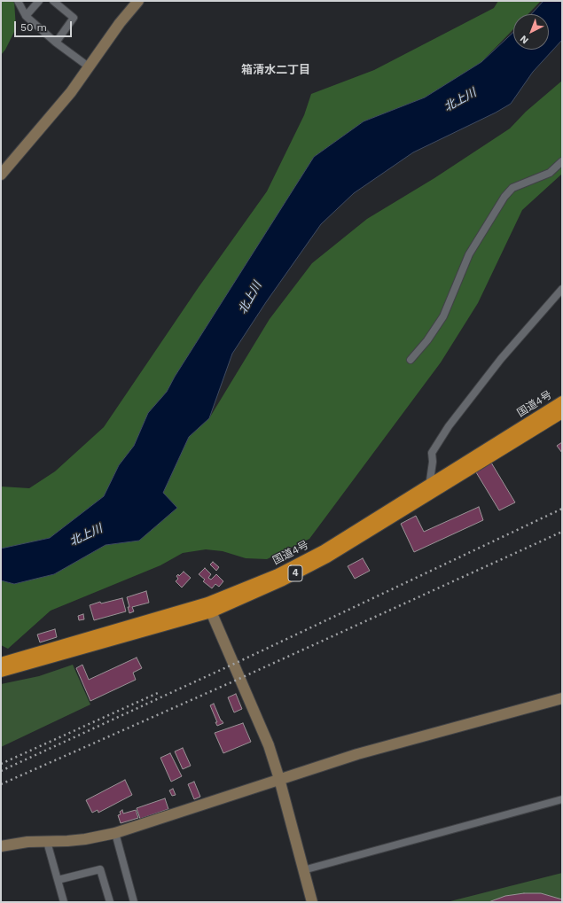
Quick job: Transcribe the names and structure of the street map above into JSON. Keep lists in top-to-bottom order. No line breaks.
{"streets":{"highway":["国道4号","4"]},"districts":["箱清水二丁目"],"water":["北上川"],"scale_bar":"50 m","north":"bottom left"}
